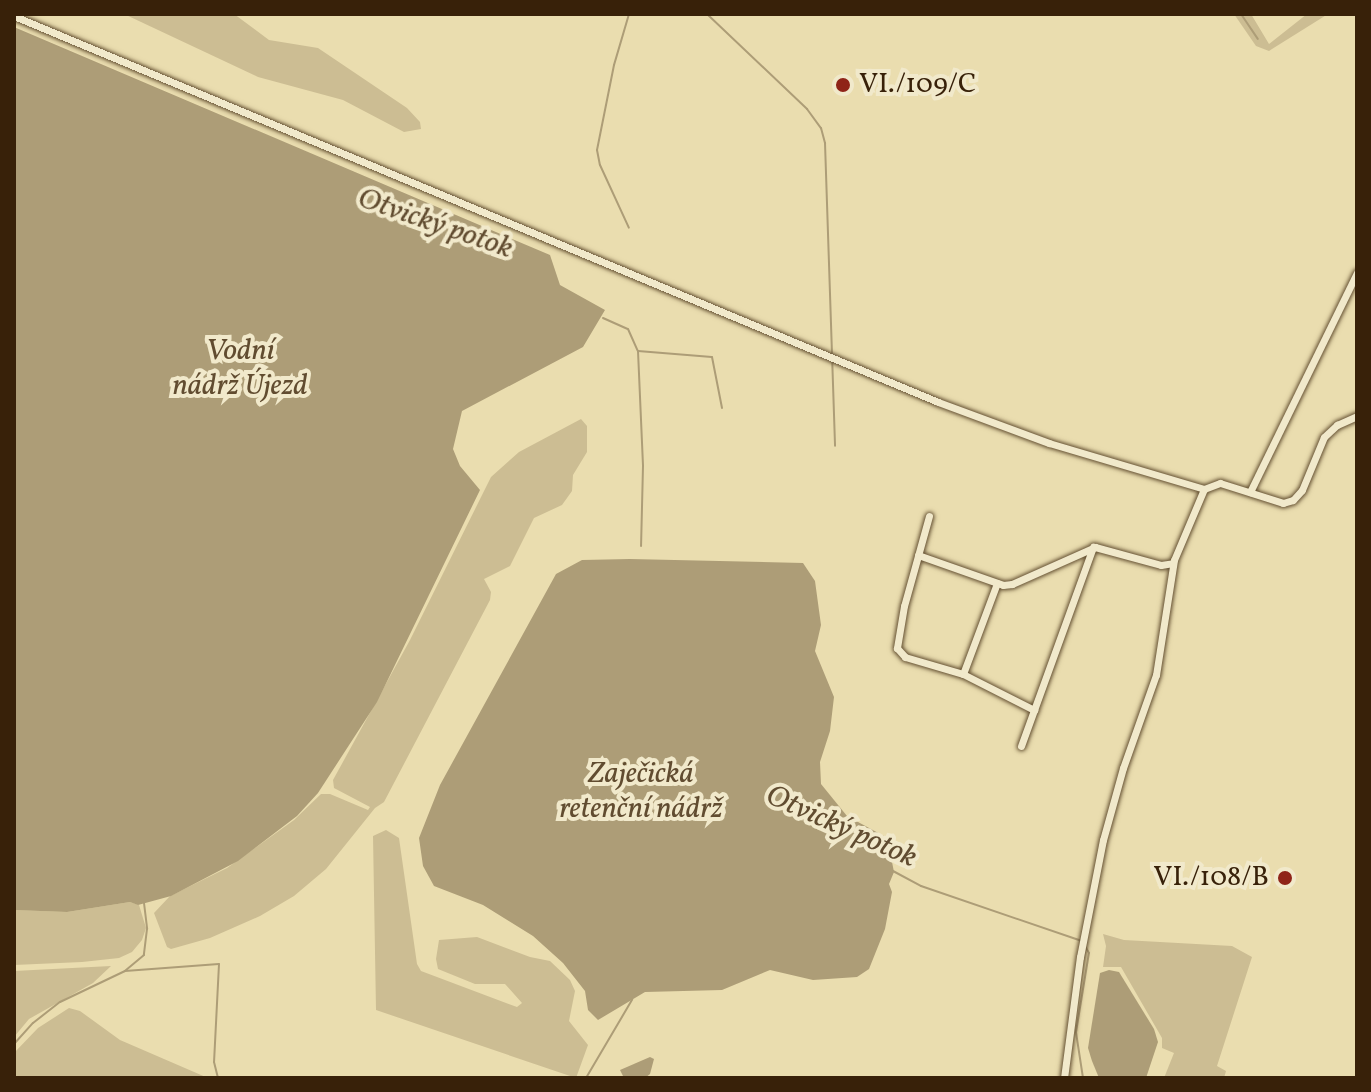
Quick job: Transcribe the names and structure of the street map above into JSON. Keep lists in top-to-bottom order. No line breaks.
{"water":["Otvický potok","Vodní nádrž Újezd","Zaječická retenční nádrž"],"places":["VI./109/C","VI./108/B"]}
